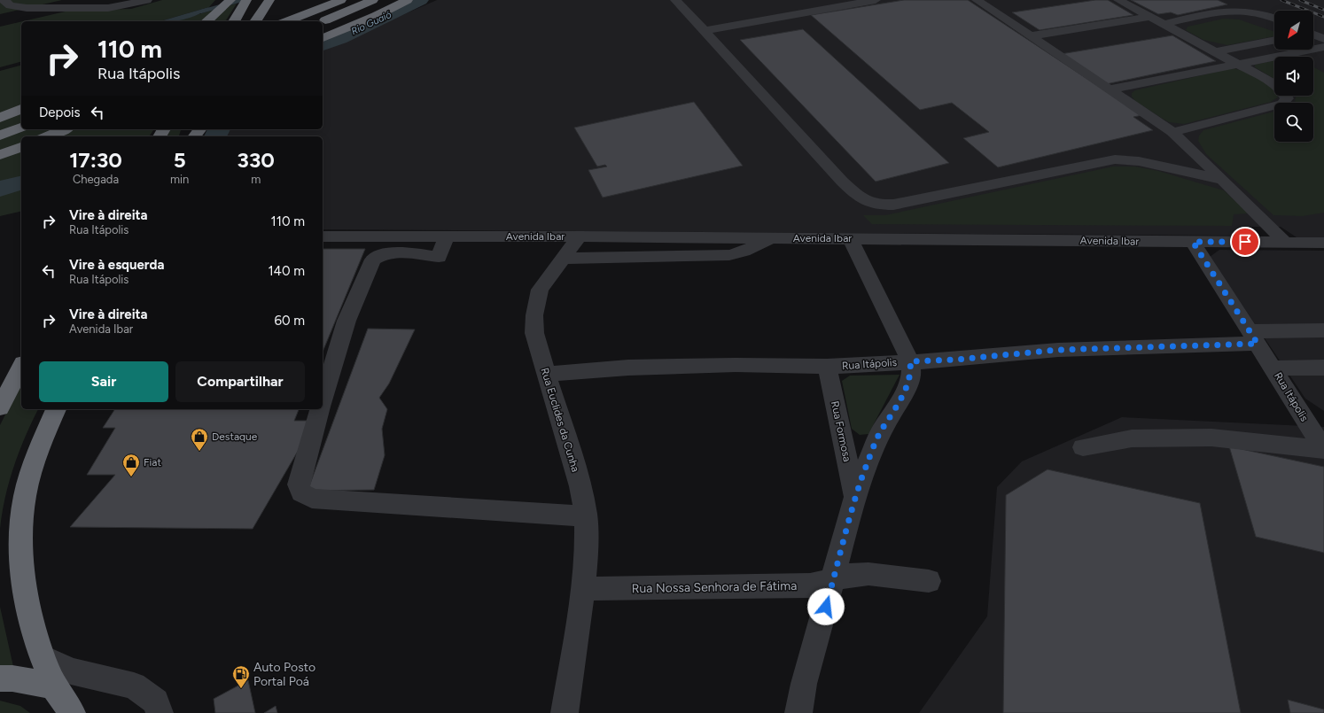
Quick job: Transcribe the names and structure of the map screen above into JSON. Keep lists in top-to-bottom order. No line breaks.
{"streets":{"street":["Avenida Ibar","Rua Itápolis","Rua Euclides da Cunha","Rua Formosa","Rua Nossa Senhora de Fátima"]},"crossings":[["Avenida Ibar","Rua Itápolis"],["Avenida Ibar","Rua Euclides da Cunha"],["Rua Itápolis","Rua Euclides da Cunha"],["Rua Itápolis","Rua Formosa"],["Rua Euclides da Cunha","Rua Nossa Senhora de Fátima"],["Rua Formosa","Rua Nossa Senhora de Fátima"]],"water":["Rio Guaió"],"places":{"shop":["Destaque","Fiat"],"fuel station":["Auto Posto Portal Poá"]},"north":"bottom left","page":{"turn":["110 m","Rua Itápolis"],"then":"Depois","eta":["17:30","Chegada","5","min","330","m"],"list":[{"name":"Vire à direita","note":"Rua Itápolis","value":"110 m"},{"name":"Vire à esquerda","note":"Rua Itápolis","value":"140 m"},{"name":"Vire à direita","note":"Avenida Ibar","value":"60 m"}],"buttons":["Sair","Compartilhar"]}}
